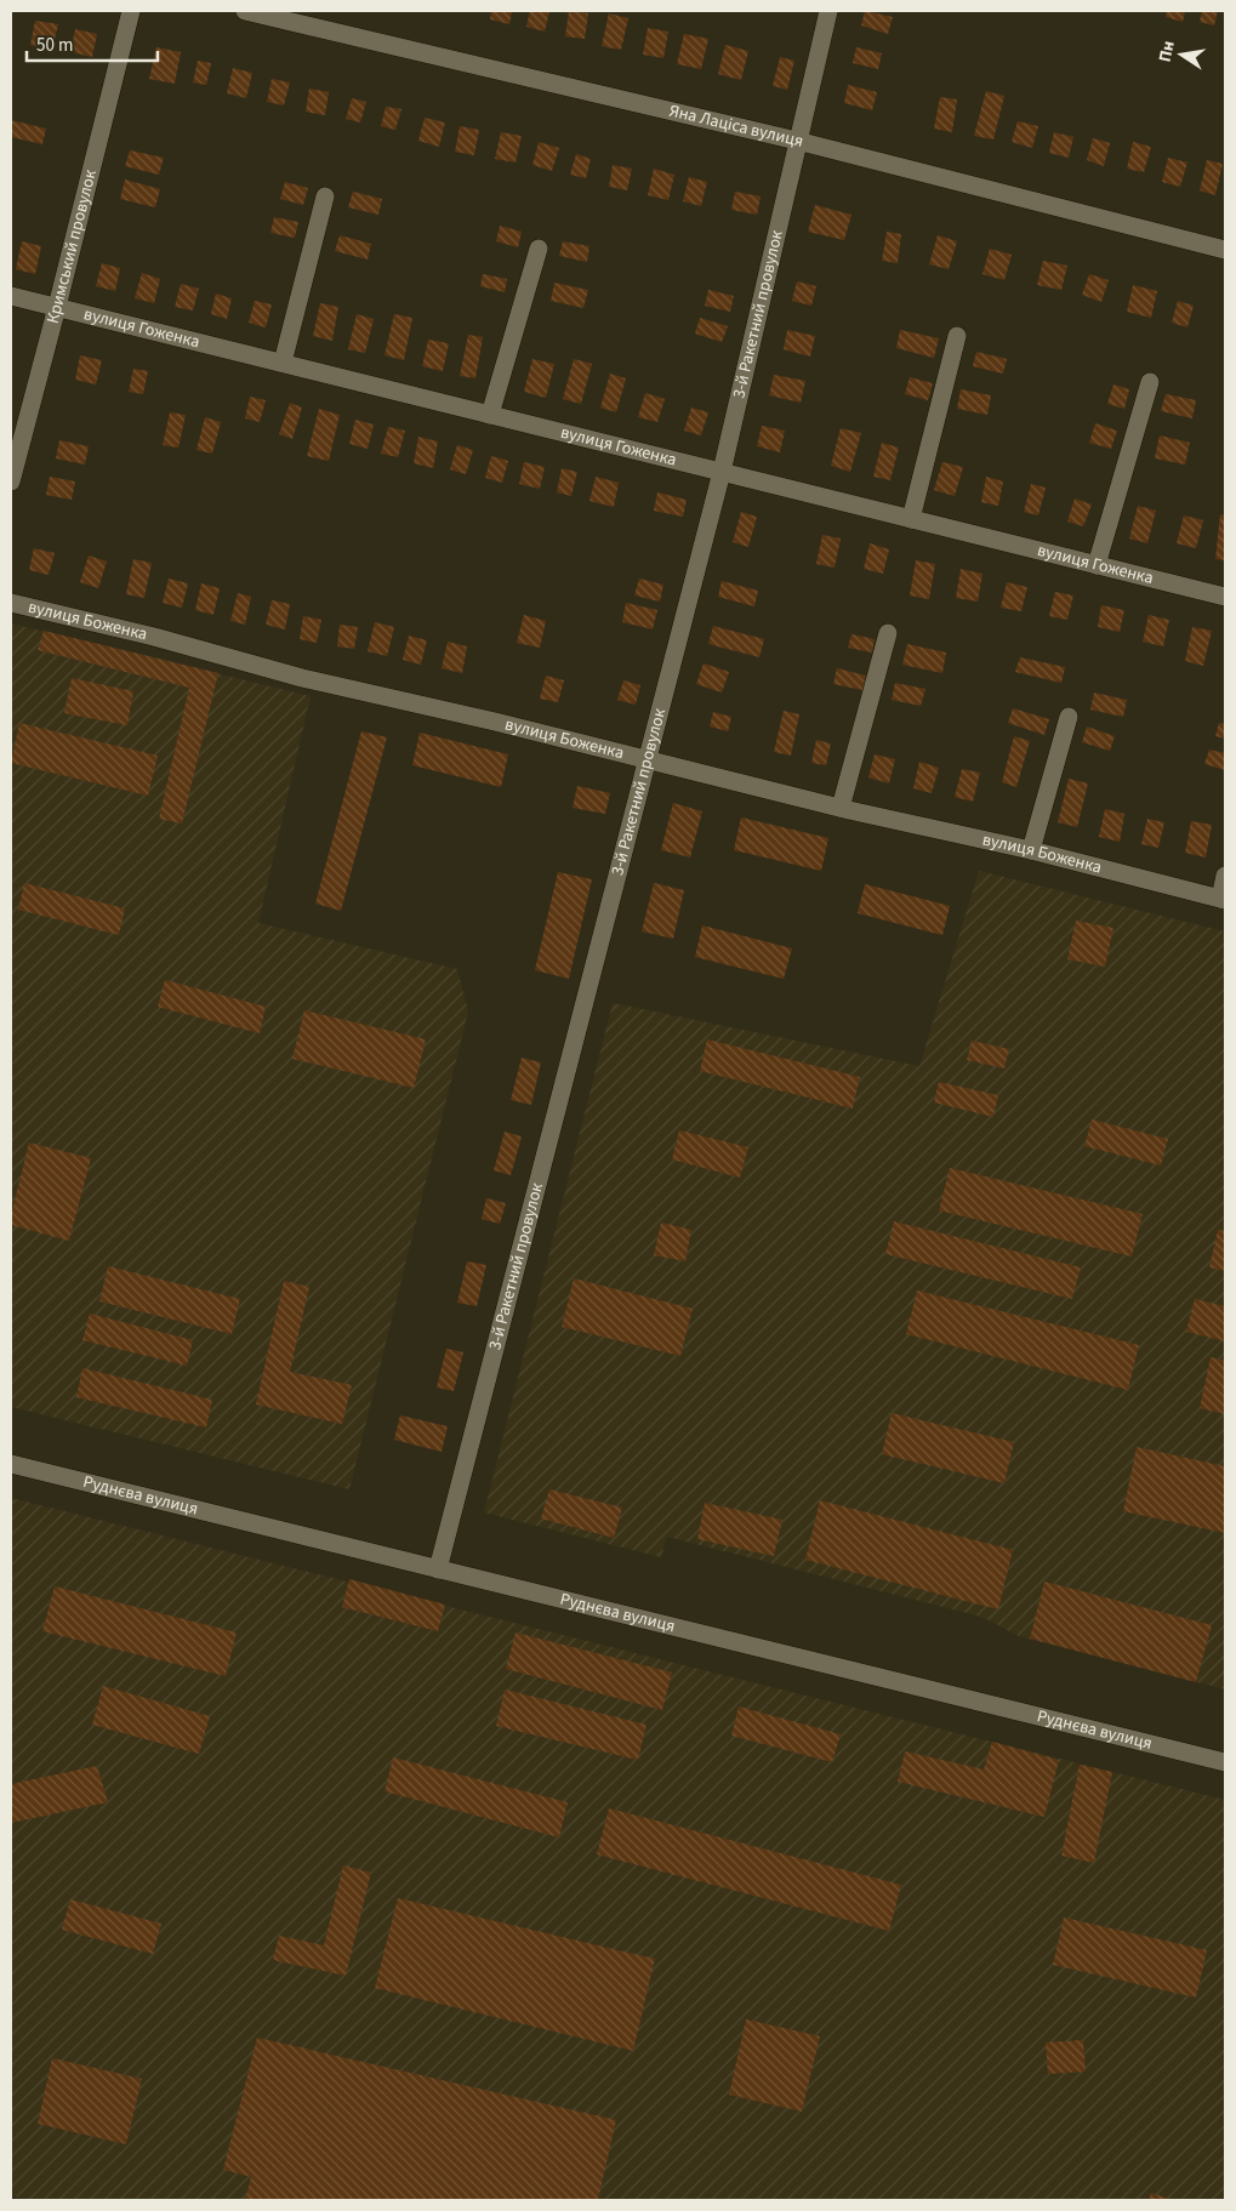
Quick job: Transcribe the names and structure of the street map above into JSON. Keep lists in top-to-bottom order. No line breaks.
{"streets":{"street":["Яна Лаціса вулиця","Кримський провулок","3-й Ракетний провулок","вулиця Гоженка","вулиця Боженка","Руднєва вулиця"]},"crossings":[["Яна Лаціса вулиця","3-й Ракетний провулок"],["Кримський провулок","вулиця Гоженка"],["3-й Ракетний провулок","вулиця Гоженка"],["3-й Ракетний провулок","вулиця Боженка"],["3-й Ракетний провулок","Руднєва вулиця"]],"scale_bar":"50 m","north":"left"}
